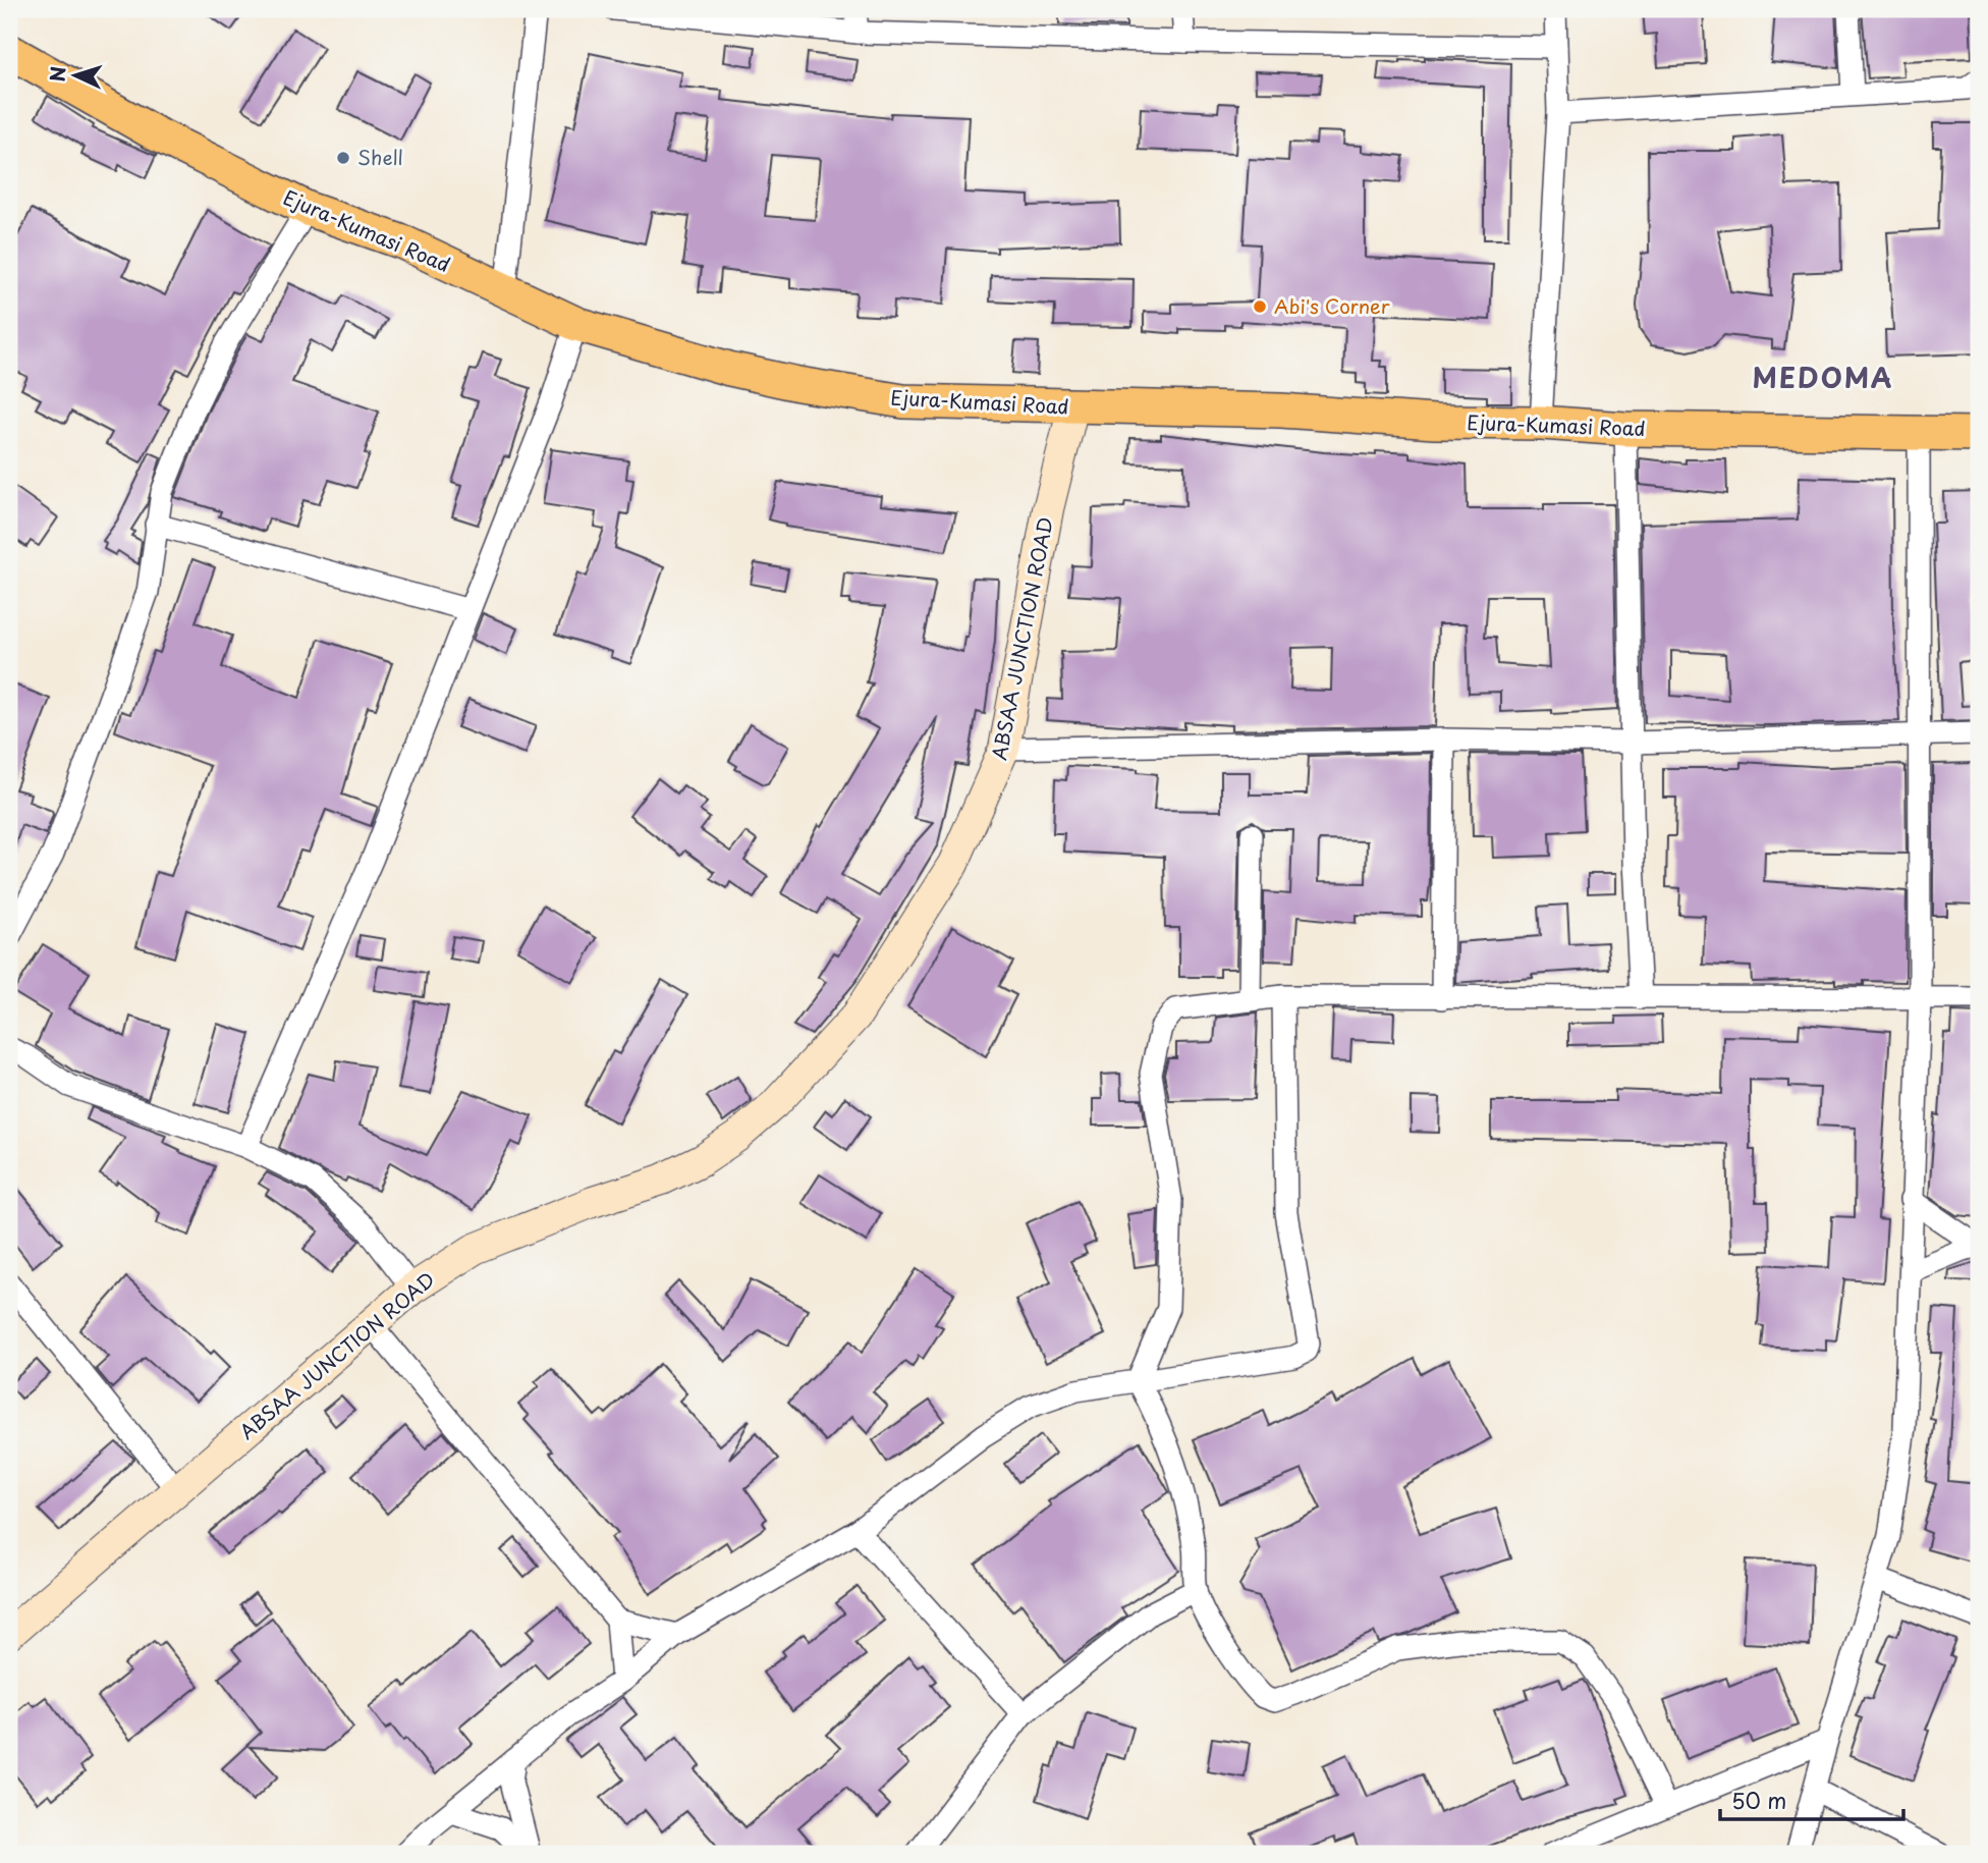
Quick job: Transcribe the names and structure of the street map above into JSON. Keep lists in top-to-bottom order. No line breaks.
{"streets":{"main road":["Ejura-Kumasi Road"],"street":["ABSAA JUNCTION ROAD"]},"crossings":[["Ejura-Kumasi Road","ABSAA JUNCTION ROAD"]],"districts":["MEDOMA"],"places":["Shell","Abi's Corner"],"scale_bar":"50 m","north":"left"}
